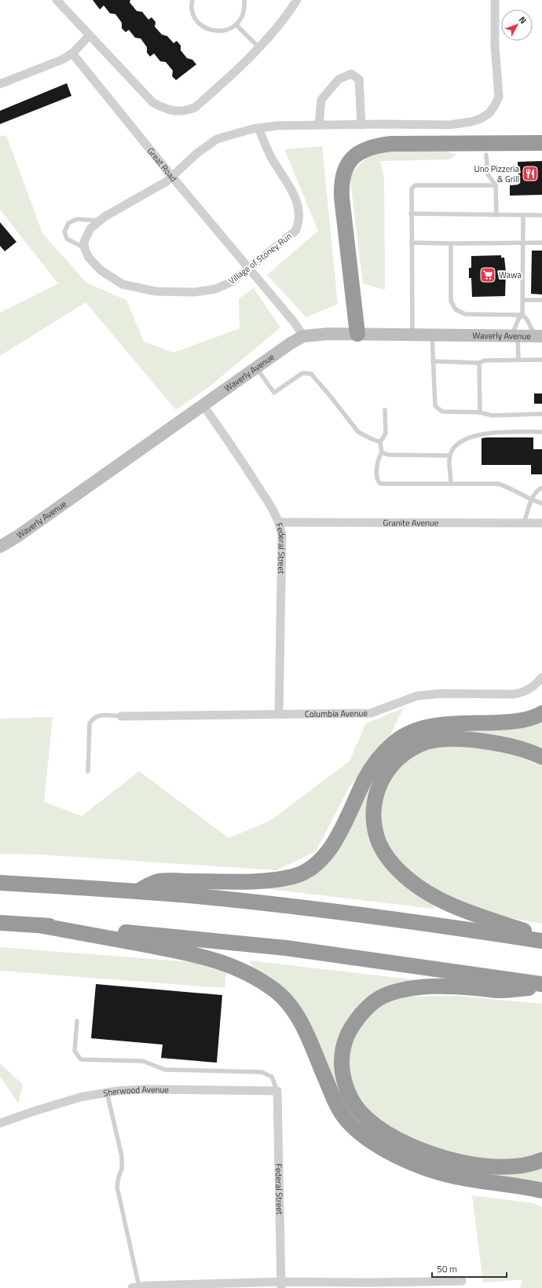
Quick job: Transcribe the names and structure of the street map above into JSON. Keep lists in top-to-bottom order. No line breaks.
{"streets":{"street":["Great Road","Village of Stoney Run","Waverly Avenue","Granite Avenue","Federal Street","Columbia Avenue","Sherwood Avenue"]},"crossings":[["Great Road","Village of Stoney Run"],["Great Road","Waverly Avenue"],["Waverly Avenue","Federal Street"],["Granite Avenue","Federal Street"],["Federal Street","Columbia Avenue"],["Federal Street","Sherwood Avenue"]],"places":{"restaurant":["Uno Pizzeria & Grill"],"supermarket":["Wawa"]},"scale_bar":"50 m","north":"top right"}
